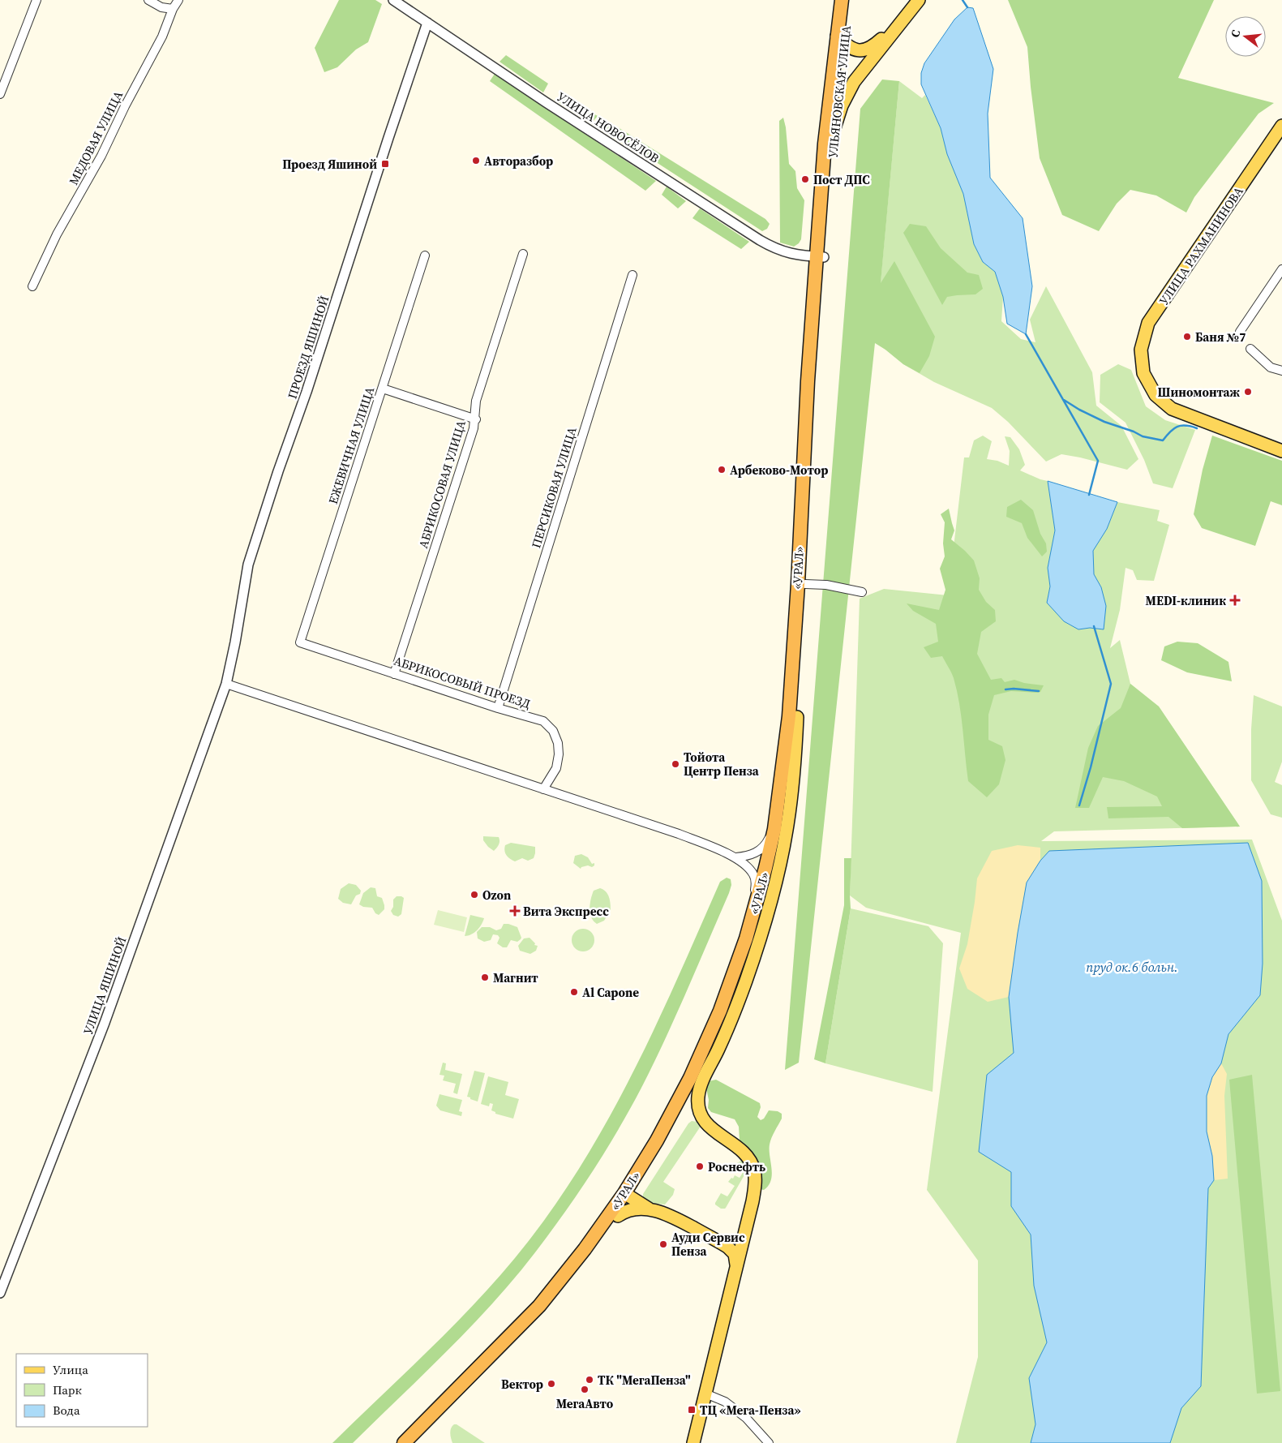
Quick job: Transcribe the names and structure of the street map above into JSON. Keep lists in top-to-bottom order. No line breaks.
{"streets":{"highway":["УЛЬЯНОВСКАЯ УЛИЦА","«УРАЛ»"],"main road":["УЛИЦА РАХМАНИНОВА"],"street":["УЛИЦА НОВОСЁЛОВ","МЕДОВАЯ УЛИЦА","ПРОЕЗД ЯШИНОЙ","ЕЖЕВИЧНАЯ УЛИЦА","АБРИКОСОВАЯ УЛИЦА","ПЕРСИКОВАЯ УЛИЦА","АБРИКОСОВЫЙ ПРОЕЗД","УЛИЦА ЯШИНОЙ"]},"crossings":[["УЛЬЯНОВСКАЯ УЛИЦА","«УРАЛ»"],["УЛИЦА НОВОСЁЛОВ","ПРОЕЗД ЯШИНОЙ"],["УЛИЦА НОВОСЁЛОВ","«УРАЛ»"],["ПРОЕЗД ЯШИНОЙ","УЛИЦА ЯШИНОЙ"],["ЕЖЕВИЧНАЯ УЛИЦА","АБРИКОСОВЫЙ ПРОЕЗД"],["АБРИКОСОВАЯ УЛИЦА","АБРИКОСОВЫЙ ПРОЕЗД"],["ПЕРСИКОВАЯ УЛИЦА","АБРИКОСОВЫЙ ПРОЕЗД"]],"water":["пруд ок.6 больн."],"places":{"other":["Авторазбор","Пост ДПС","Баня №7","Шиномонтаж","Арбеково-Мотор","Тойота Центр Пенза","Ozon","Магнит","Al Capone","Роснефть","Ауди Сервис Пенза","ТК \"МегаПенза\"","Вектор","МегаАвто"],"transit":["Проезд Яшиной","ТЦ «Мега-Пенза»"],"health":["MEDI-клиник","Вита Экспресс"]},"legend":["Улица","Парк","Вода"],"north":"left"}
